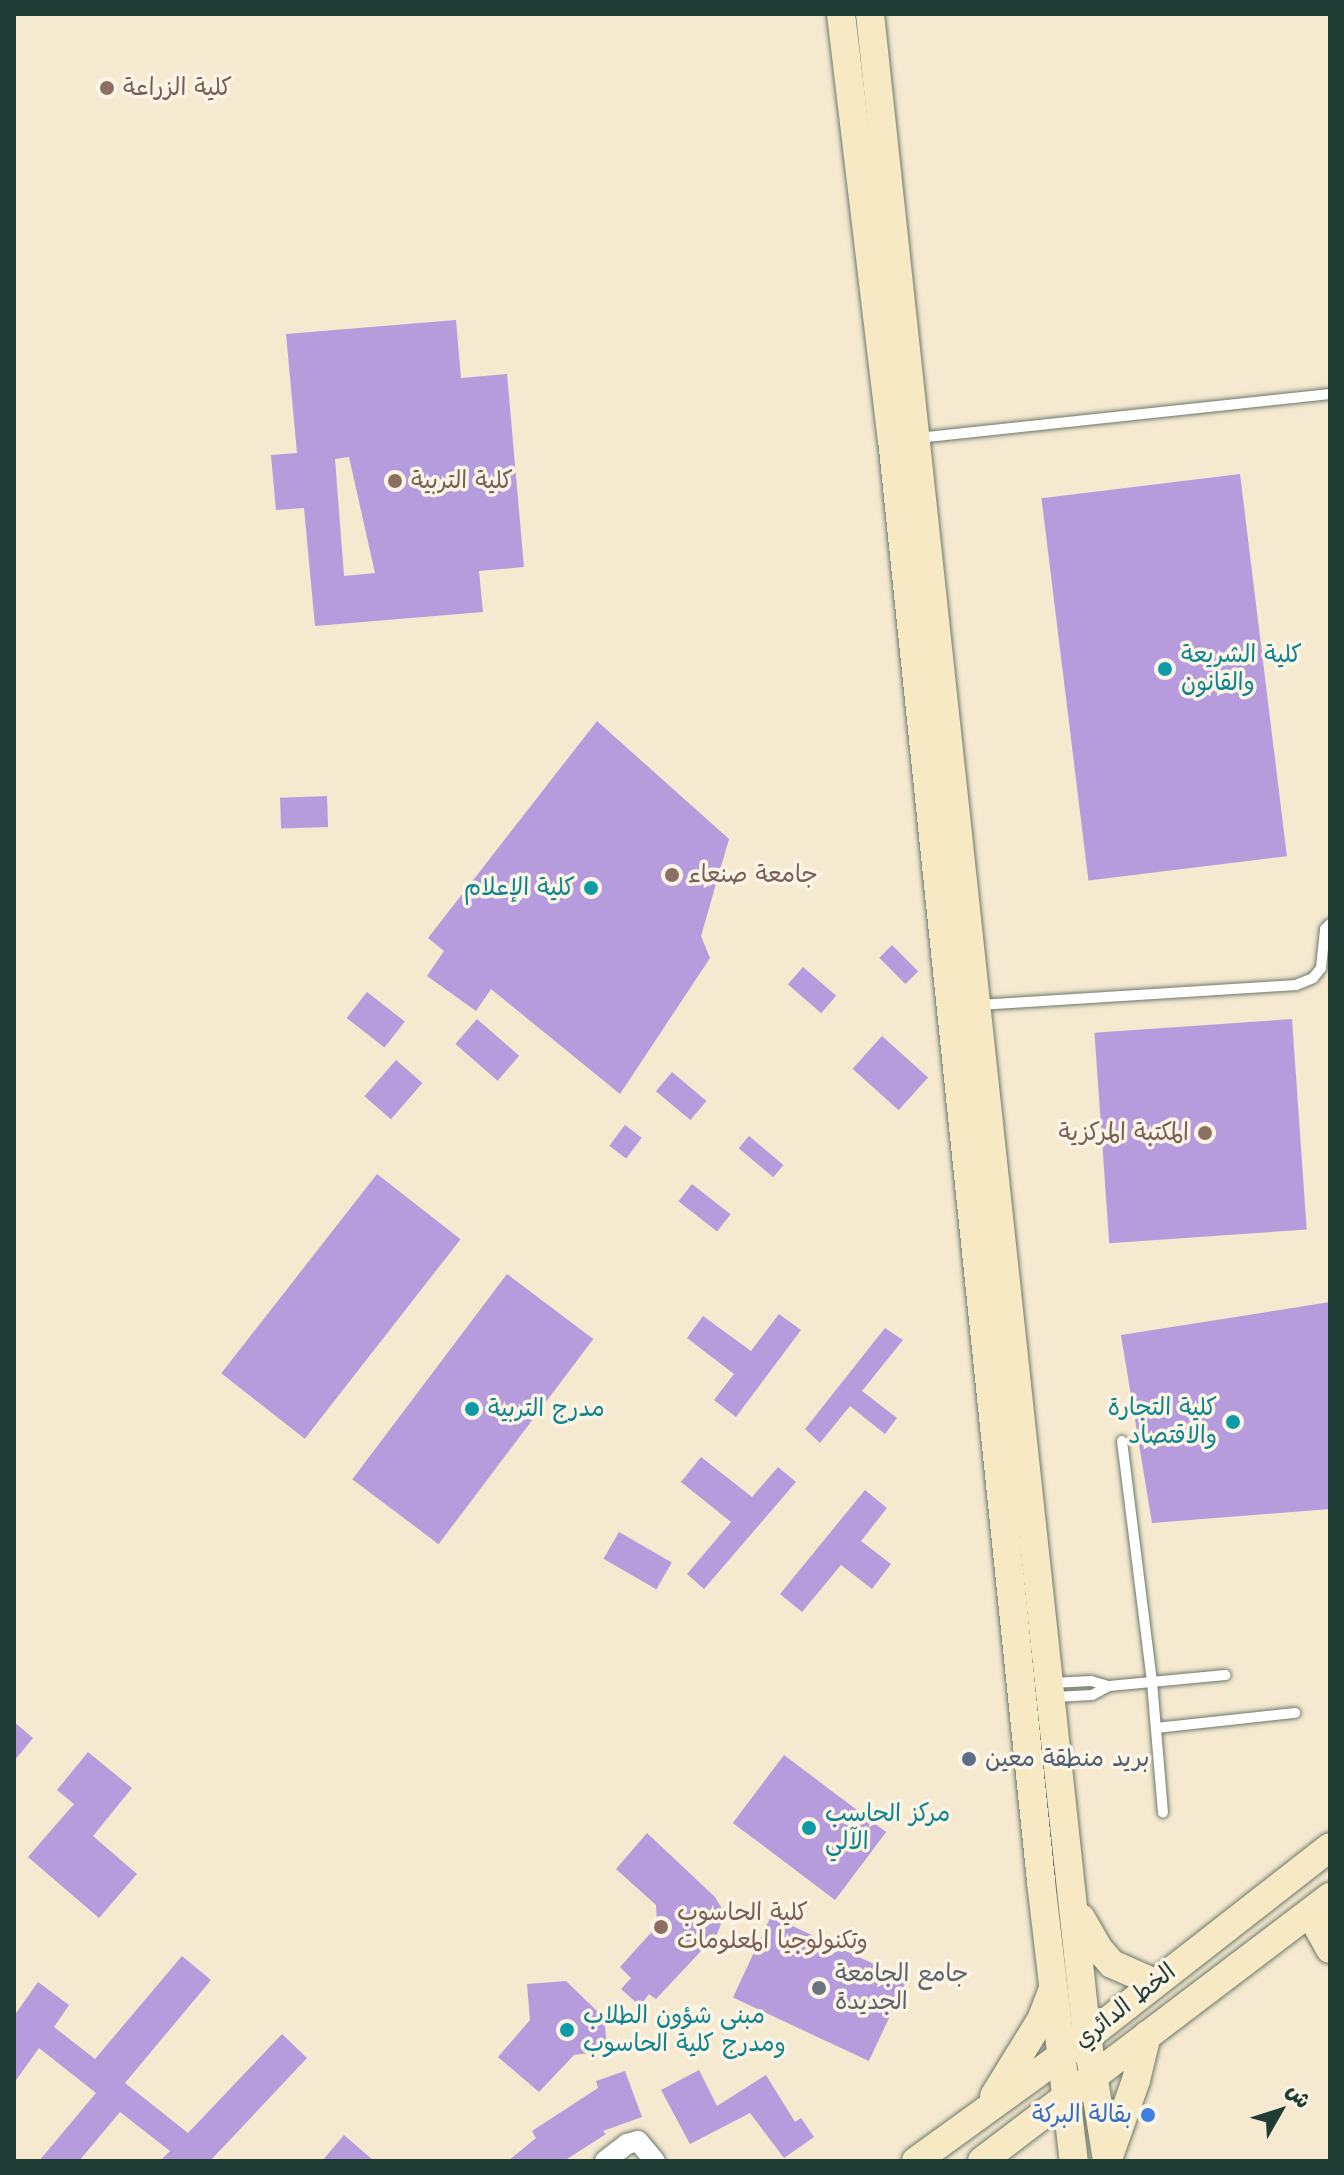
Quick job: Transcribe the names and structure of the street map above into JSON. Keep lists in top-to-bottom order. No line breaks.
{"streets":{"street":["الخط الدائري"]},"places":["كلية الزراعة","كلية التربية","كلية الشريعة والقانون","جامعة صنعاء","كلية الإعلام","المكتبة المركزية","مدرج التربية","كلية التجارة والاقتصاد","بريد منطقة معين","مركز الحاسب الآلي","كلية الحاسوب وتكنولوجيا المعلومات","جامع الجامعة الجديدة","مبنى شؤون الطلاب ومدرج كلية الحاسوب","بقالة البركة"],"north":"top right"}
